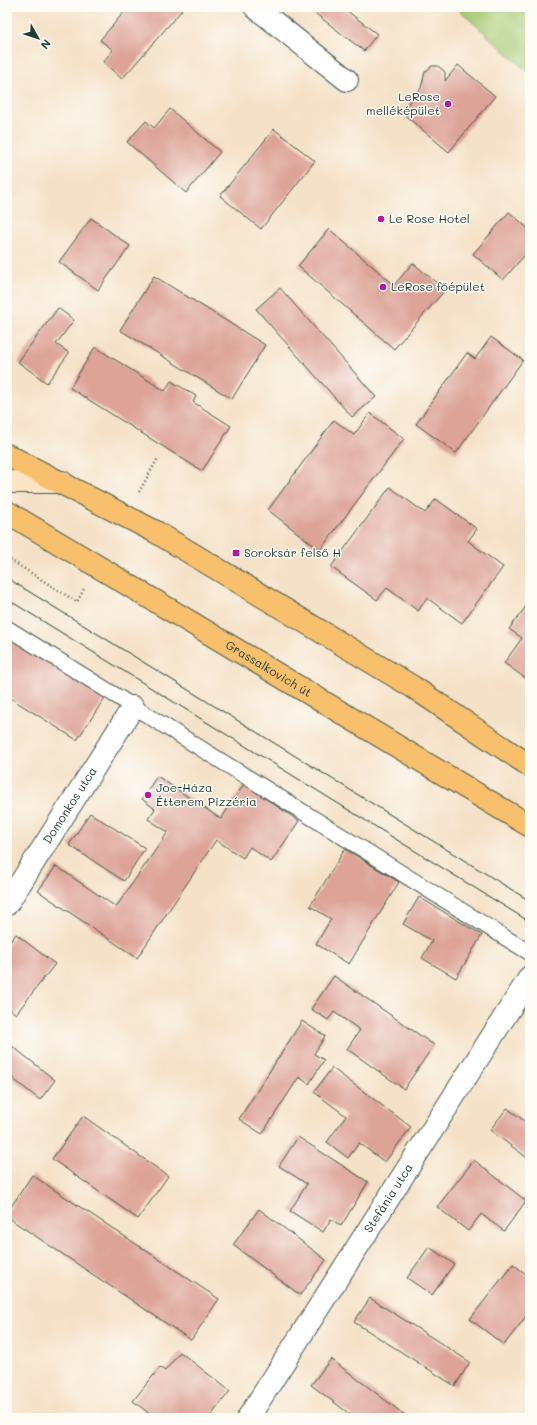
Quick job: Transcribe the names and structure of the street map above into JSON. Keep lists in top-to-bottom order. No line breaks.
{"streets":{"main road":["Grassalkovich út"],"street":["Domonkos utca","Stefánia utca"]},"places":{"other":["LeRose melléképület","Le Rose Hotel","LeRose főépület","Joe-Háza Étterem Pizzéria"],"transit":["Soroksár felső H"]},"north":"bottom right"}
